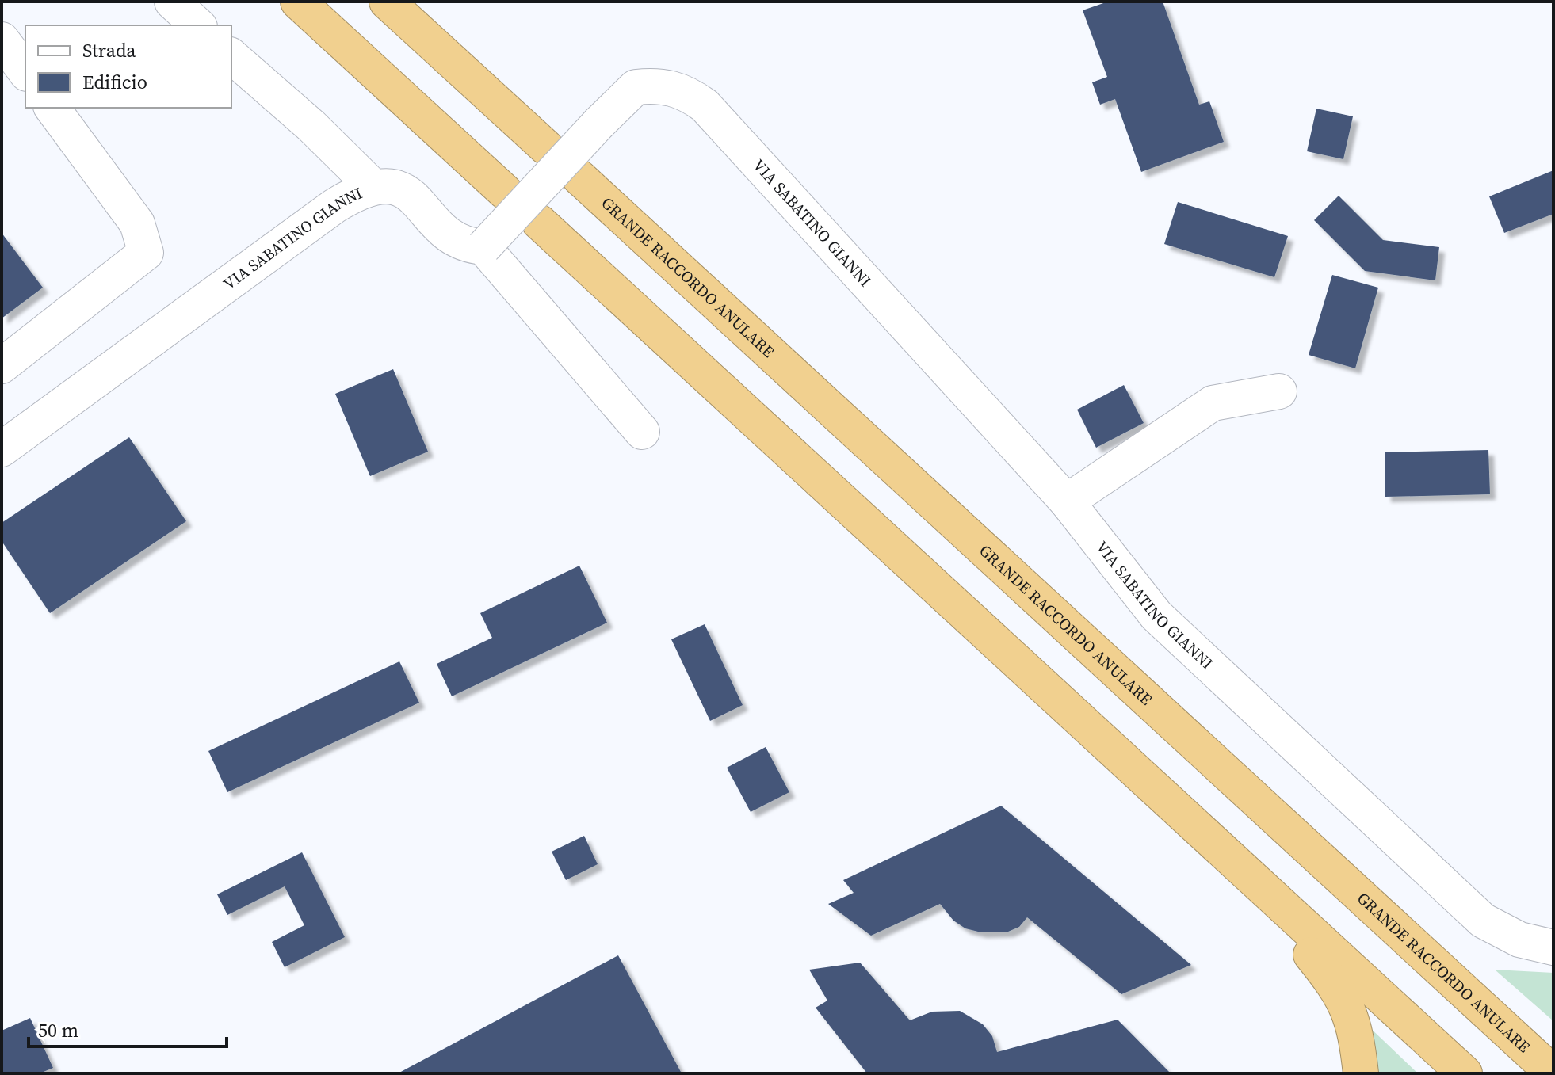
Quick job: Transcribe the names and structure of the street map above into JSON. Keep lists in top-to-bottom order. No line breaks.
{"streets":{"highway":["GRANDE RACCORDO ANULARE"],"street":["VIA SABATINO GIANNI"]},"legend":["Strada","Edificio"],"scale_bar":"50 m"}
